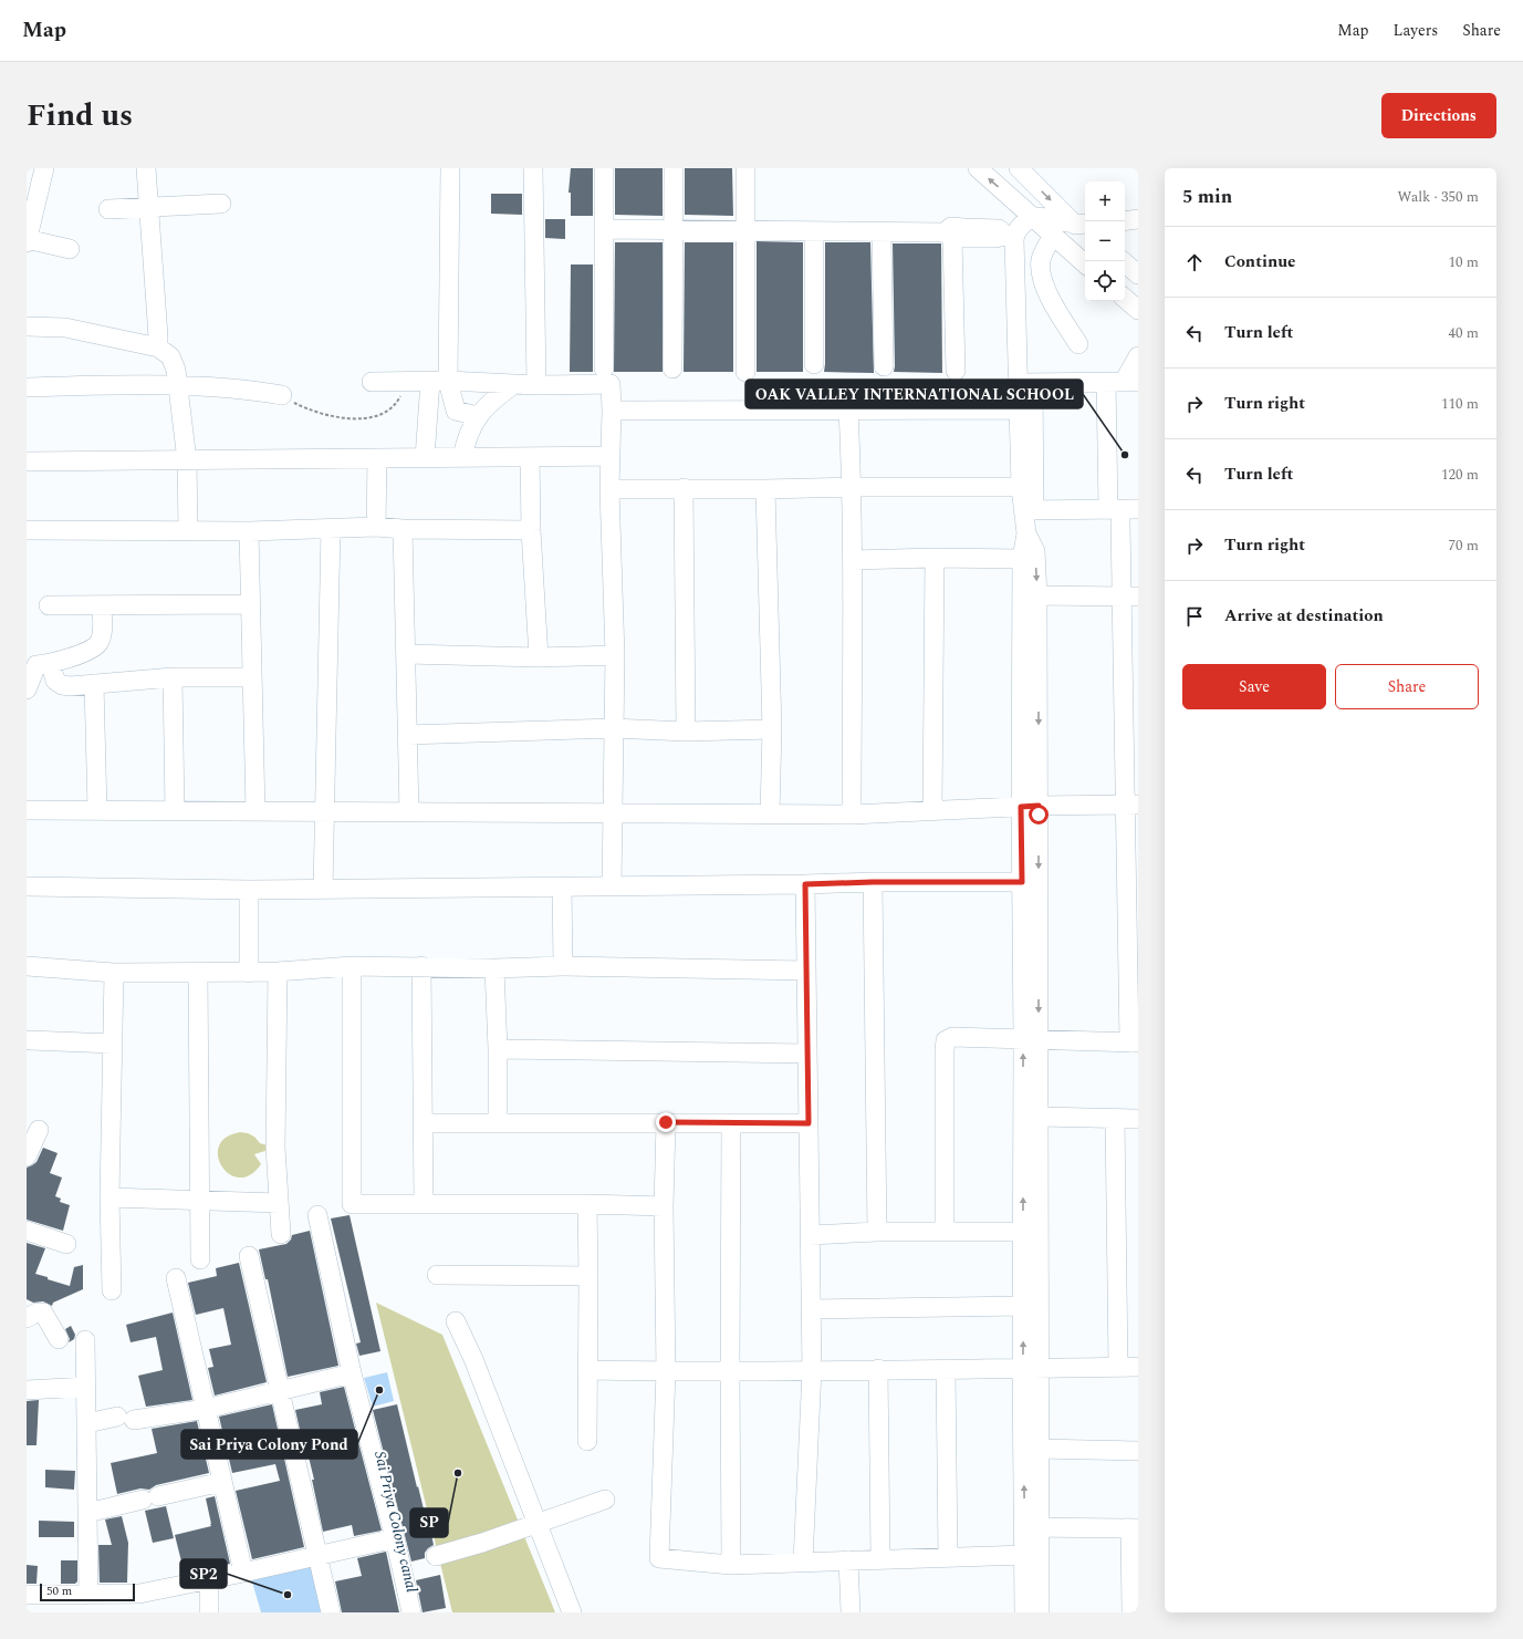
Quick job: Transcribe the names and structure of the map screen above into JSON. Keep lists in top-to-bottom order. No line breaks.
{"water":["Sai Priya Colony canal"],"places":["OAK VALLEY INTERNATIONAL SCHOOL","Sai Priya Colony Pond","SP","SP2"],"scale_bar":"50 m","page":{"header":"Map","nav":["Map","Layers","Share"],"title":"Find us","buttons":["Directions",["Save","Share"]],"heading":["5 min","Walk · 350 m"],"map_buttons":["+","−"],"list":[["Continue","10 m"],["Turn left","40 m"],["Turn right","110 m"],["Turn left","120 m"],["Turn right","70 m"],"Arrive at destination"],"scale":"50 m"}}
